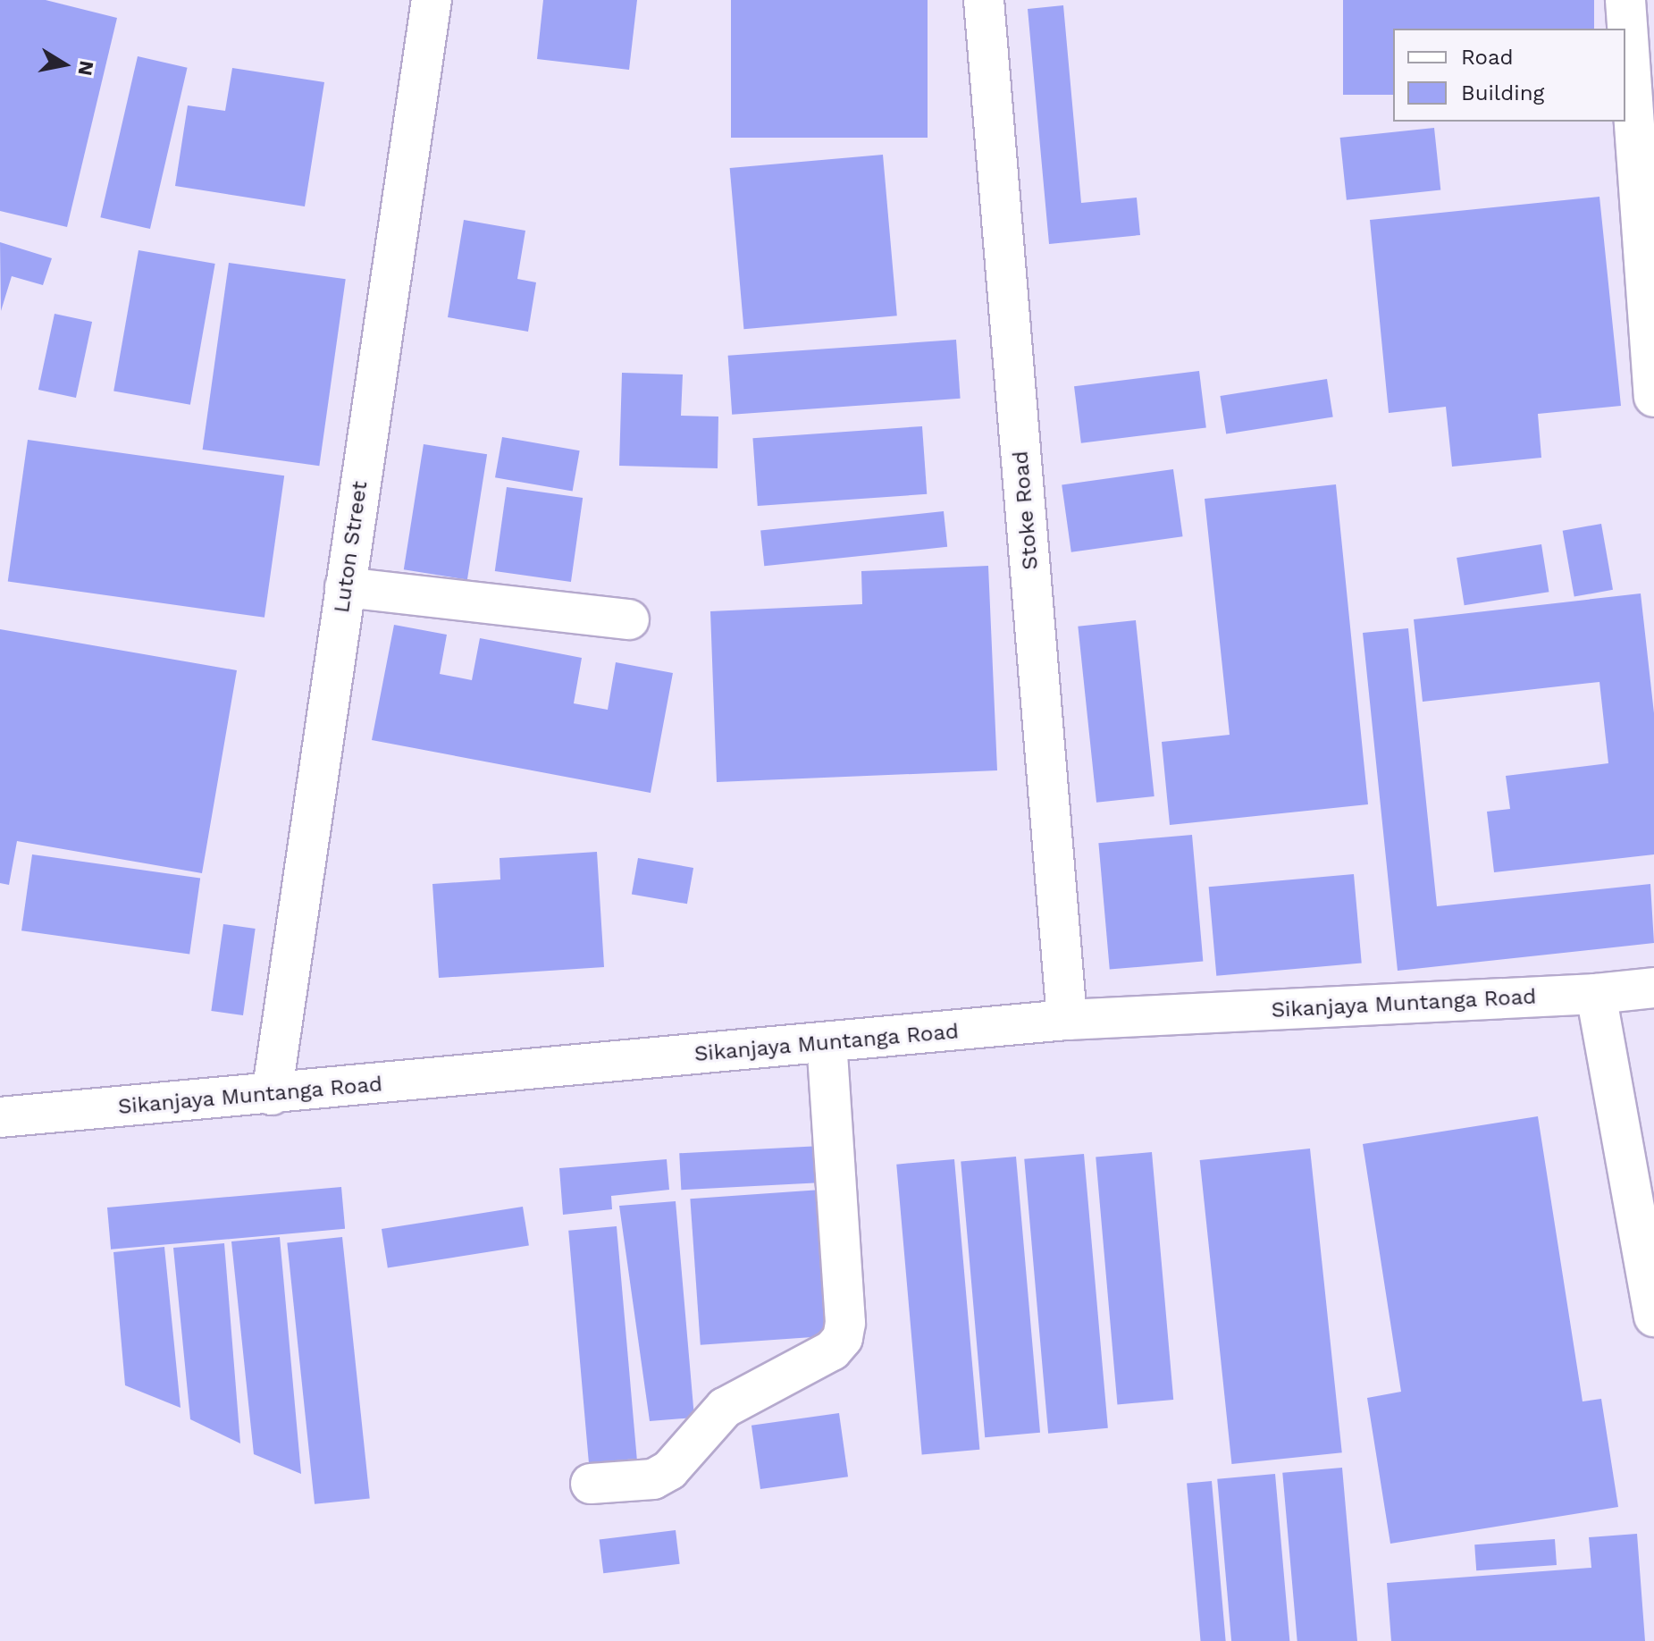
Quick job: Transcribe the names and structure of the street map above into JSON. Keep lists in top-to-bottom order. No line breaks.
{"streets":{"street":["Stoke Road","Luton Street","Sikanjaya Muntanga Road"]},"crossings":[["Stoke Road","Sikanjaya Muntanga Road"],["Luton Street","Sikanjaya Muntanga Road"]],"legend":["Road","Building"],"north":"right"}
